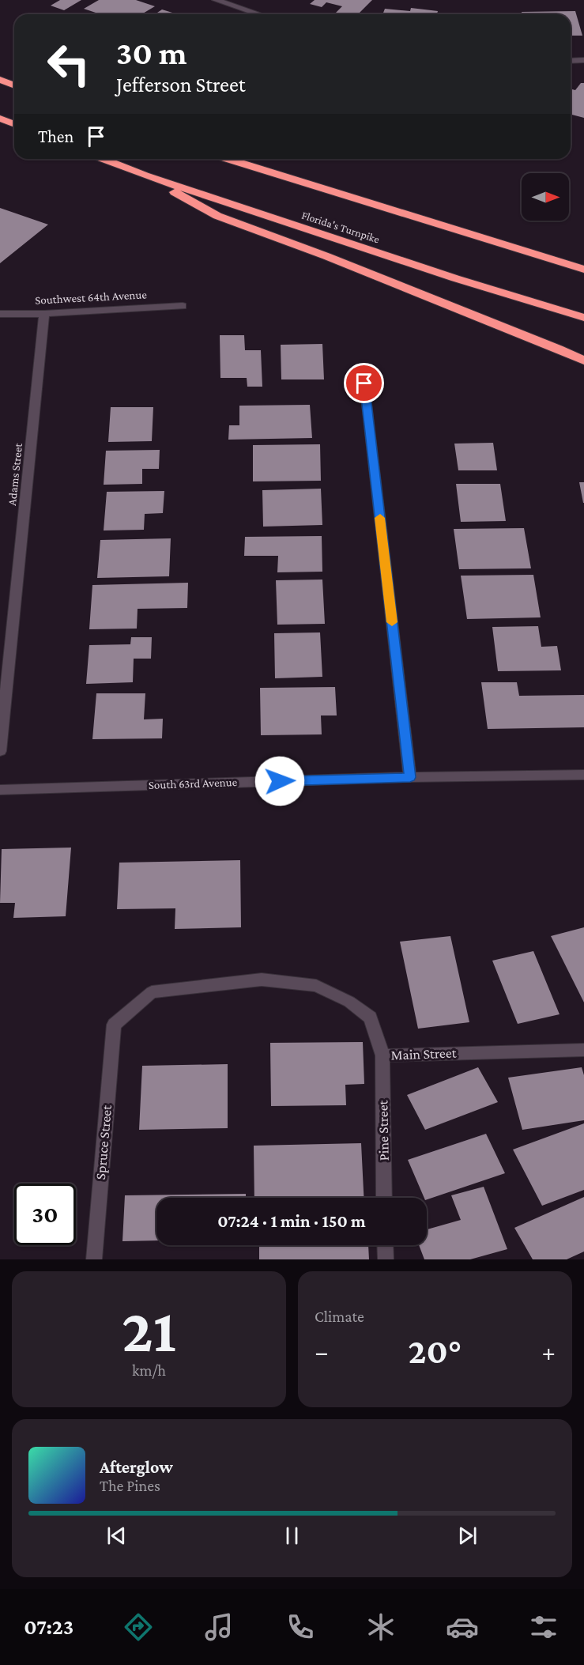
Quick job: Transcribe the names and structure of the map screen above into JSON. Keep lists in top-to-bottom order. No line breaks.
{"streets":{"highway":["Florida's Turnpike"],"street":["Southwest 64th Avenue","Adams Street","South 63rd Avenue","Main Street","Pine Street","Spruce Street"]},"crossings":[["Southwest 64th Avenue","Adams Street"],["Main Street","Pine Street"],["Main Street","Spruce Street"]],"north":"right","page":{"turn":["30 m","Jefferson Street"],"then":"Then","limit":"30","trip":"07:24 · 1 min · 150 m","tile":[["21","km/h"],"Climate"],"heat":["−","20°","+"],"song":["Afterglow","The Pines"],"tabs":"07:23"}}
